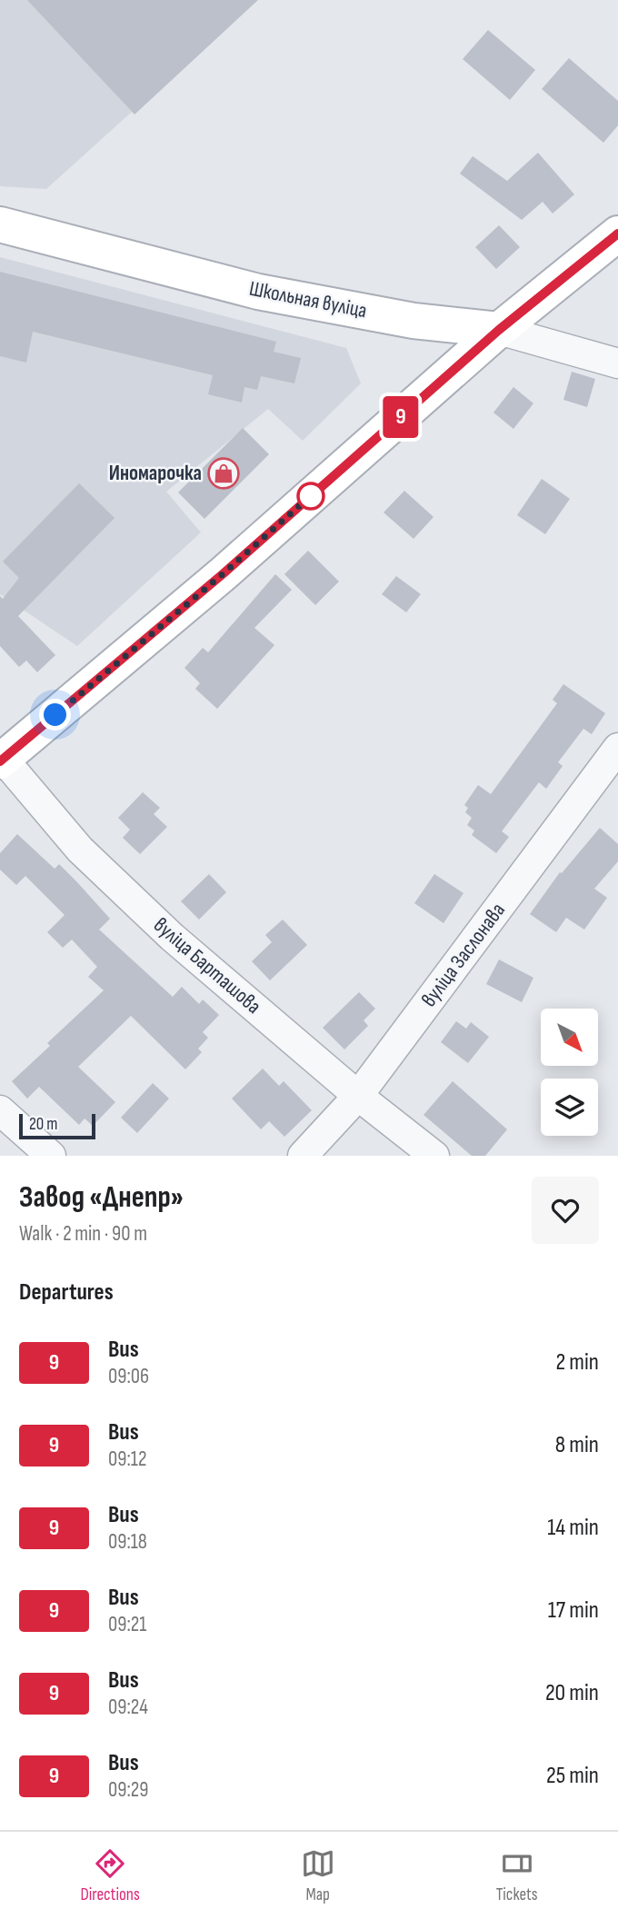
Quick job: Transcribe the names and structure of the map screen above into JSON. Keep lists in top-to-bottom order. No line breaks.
{"streets":{"main road":["Школьная вуліца"],"street":["вуліца Заслонава","вуліца Барташова"]},"crossings":[["вуліца Заслонава","вуліца Барташова"]],"places":{"shop":["Иномарочка"]},"lines":["bus line 9"],"scale_bar":"20 m","north":"bottom right","page":{"on_map":"9","scale":"20 m","heading":[["Завод «Днепр»","Walk · 2 min · 90 m"],"Departures"],"list":[{"mark":"9","name":"Bus","note":"09:06","value":"2 min"},{"mark":"9","name":"Bus","note":"09:12","value":"8 min"},{"mark":"9","name":"Bus","note":"09:18","value":"14 min"},{"mark":"9","name":"Bus","note":"09:21","value":"17 min"},{"mark":"9","name":"Bus","note":"09:24","value":"20 min"},{"mark":"9","name":"Bus","note":"09:29","value":"25 min"}],"tabs":["Directions","Map","Tickets"]}}
